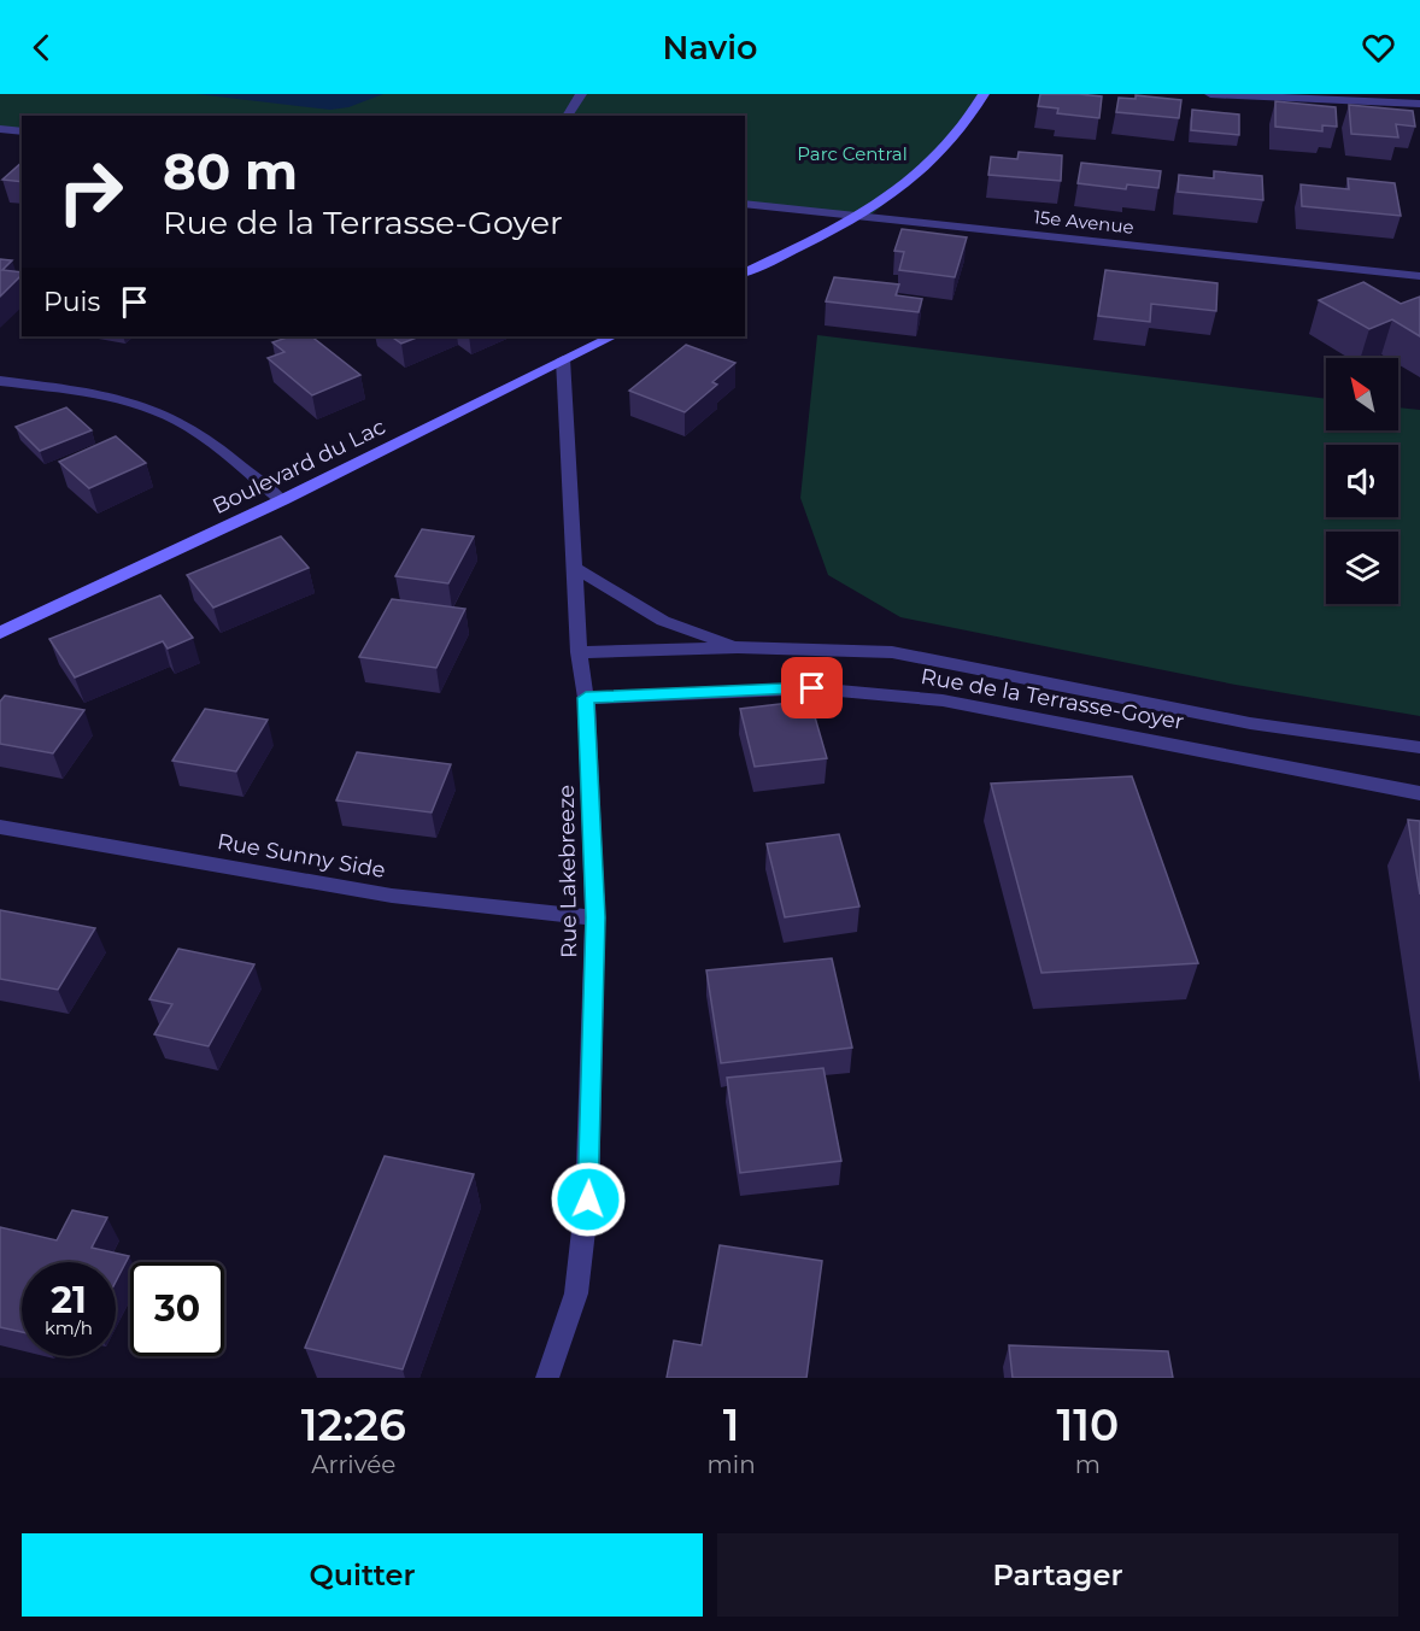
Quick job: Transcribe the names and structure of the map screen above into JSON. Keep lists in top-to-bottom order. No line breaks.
{"streets":{"street":["15e Avenue","Boulevard du Lac","Rue de la Terrasse-Goyer","Rue Sunny Side","Rue Lakebreeze"]},"crossings":[["Boulevard du Lac","Rue Lakebreeze"],["Rue de la Terrasse-Goyer","Rue Lakebreeze"],["Rue Sunny Side","Rue Lakebreeze"]],"parks":["Parc Central"],"north":"top left","page":{"header":"Navio","turn":["80 m","Rue de la Terrasse-Goyer"],"then":"Puis","speed":"21 km/h","limit":"30","eta":["12:26","Arrivée","1","min","110","m"],"buttons":["Quitter","Partager"]}}
